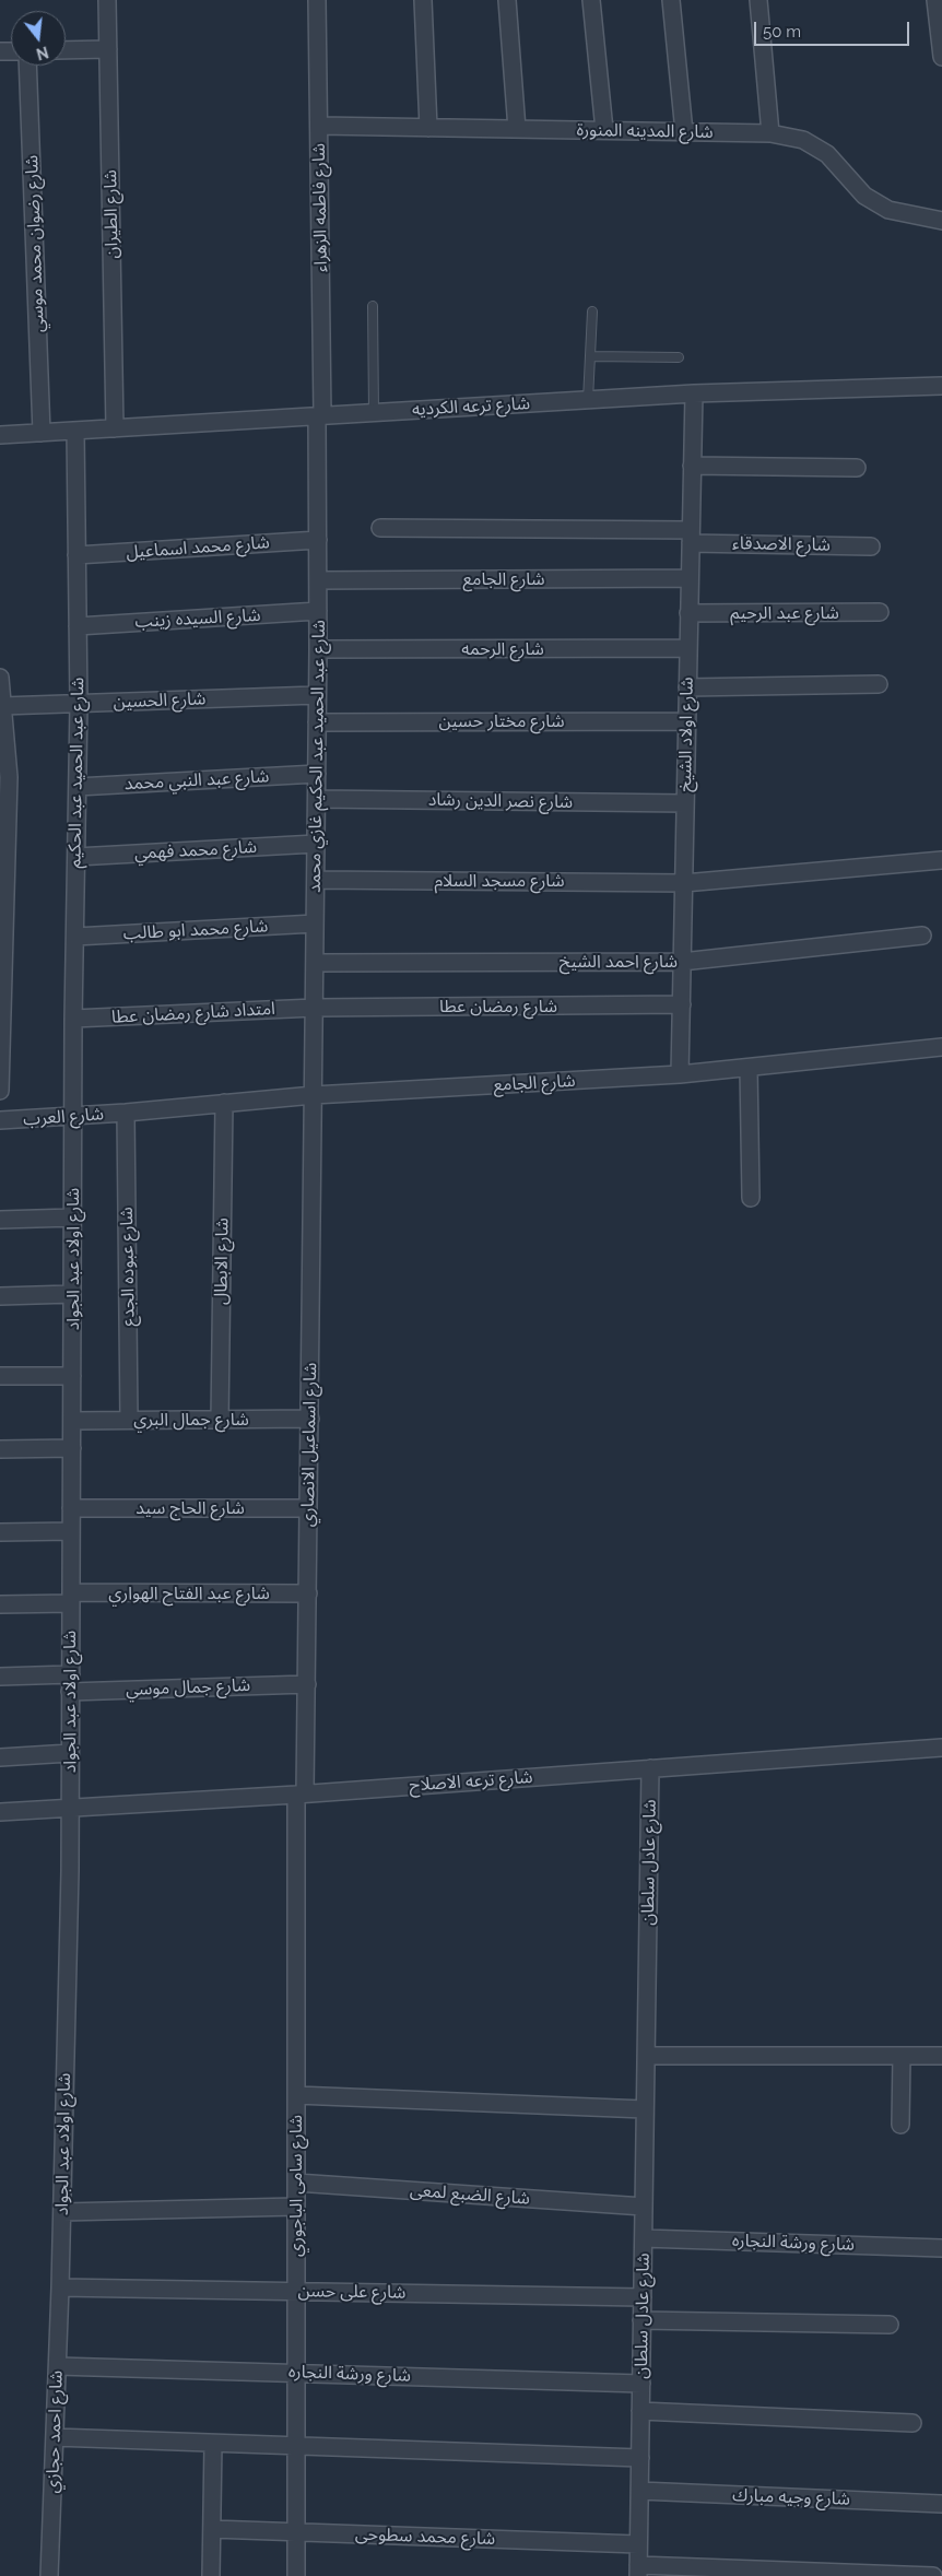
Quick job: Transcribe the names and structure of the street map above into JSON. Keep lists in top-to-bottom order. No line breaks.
{"streets":{"street":["شارع المدينه المنورة","شارع فاطمه الزهراء","شارع الطيران","شارع رضوان محمد موسي","شارع ترعه الكرديه","شارع الاصدقاء","شارع محمد اسماعيل","شارع الجامع","شارع عبد الرحيم","شارع السيده زينب","شارع الرحمه","شارع الحسين","شارع مختار حسين","شارع اولاد الشيخ","شارع عبد الحميد عبد الحكيم غازي محمد","شارع عبد الحميد عبد الحكيم","شارع عبد النبي محمد","شارع نصر الدين رشاد","شارع محمد فهمي","شارع مسجد السلام","شارع محمد ابو طالب","شارع احمد الشيخ","شارع رمضان عطا","امتداد شارع رمضان عطا","شارع العرب","شارع اولاد عبد الجواد","شارع الابطال","شارع عبوده الجدع","شارع جمال البري","شارع اسماعيل الانصاري","شارع الحاج سيد","شارع عبد الفتاح الهواري","شارع جمال موسي","شارع ترعه الاصلاح","شارع عادل سلطان","شارع سامى الباجوري","شارع الضبع لمعى","شارع ورشة النجاره","شارع على حسن","شارع احمد حجازي","شارع وجيه مبارك","شارع محمد سطوحى"]},"crossings":[["شارع المدينه المنورة","شارع فاطمه الزهراء"],["شارع فاطمه الزهراء","شارع ترعه الكرديه"],["شارع فاطمه الزهراء","شارع عبد الحميد عبد الحكيم غازي محمد"],["شارع الطيران","شارع ترعه الكرديه"],["شارع رضوان محمد موسي","شارع ترعه الكرديه"],["شارع ترعه الكرديه","شارع اولاد الشيخ"],["شارع ترعه الكرديه","شارع عبد الحميد عبد الحكيم غازي محمد"],["شارع ترعه الكرديه","شارع عبد الحميد عبد الحكيم"],["شارع الاصدقاء","شارع اولاد الشيخ"],["شارع محمد اسماعيل","شارع عبد الحميد عبد الحكيم غازي محمد"],["شارع محمد اسماعيل","شارع عبد الحميد عبد الحكيم"],["شارع الجامع","شارع اولاد الشيخ"],["شارع الجامع","شارع عبد الحميد عبد الحكيم غازي محمد"],["شارع الجامع","شارع العرب"],["شارع الجامع","شارع الابطال"],["شارع الجامع","شارع عبوده الجدع"],["شارع الجامع","شارع اسماعيل الانصاري"],["شارع عبد الرحيم","شارع اولاد الشيخ"],["شارع السيده زينب","شارع عبد الحميد عبد الحكيم غازي محمد"],["شارع السيده زينب","شارع عبد الحميد عبد الحكيم"],["شارع الرحمه","شارع اولاد الشيخ"],["شارع الرحمه","شارع عبد الحميد عبد الحكيم غازي محمد"],["شارع الحسين","شارع عبد الحميد عبد الحكيم غازي محمد"],["شارع الحسين","شارع عبد الحميد عبد الحكيم"],["شارع مختار حسين","شارع اولاد الشيخ"],["شارع مختار حسين","شارع عبد الحميد عبد الحكيم غازي محمد"],["شارع اولاد الشيخ","شارع نصر الدين رشاد"],["شارع اولاد الشيخ","شارع مسجد السلام"],["شارع اولاد الشيخ","شارع احمد الشيخ"],["شارع اولاد الشيخ","شارع رمضان عطا"],["شارع عبد الحميد عبد الحكيم غازي محمد","شارع عبد النبي محمد"],["شارع عبد الحميد عبد الحكيم غازي محمد","شارع نصر الدين رشاد"],["شارع عبد الحميد عبد الحكيم غازي محمد","شارع محمد فهمي"],["شارع عبد الحميد عبد الحكيم غازي محمد","شارع مسجد السلام"],["شارع عبد الحميد عبد الحكيم غازي محمد","شارع محمد ابو طالب"],["شارع عبد الحميد عبد الحكيم غازي محمد","شارع احمد الشيخ"],["شارع عبد الحميد عبد الحكيم غازي محمد","شارع رمضان عطا"],["شارع عبد الحميد عبد الحكيم غازي محمد","امتداد شارع رمضان عطا"],["شارع عبد الحميد عبد الحكيم غازي محمد","شارع اسماعيل الانصاري"],["شارع عبد الحميد عبد الحكيم","شارع عبد النبي محمد"],["شارع عبد الحميد عبد الحكيم","شارع محمد فهمي"],["شارع عبد الحميد عبد الحكيم","شارع محمد ابو طالب"],["شارع عبد الحميد عبد الحكيم","امتداد شارع رمضان عطا"],["شارع عبد الحميد عبد الحكيم","شارع العرب"],["شارع عبد الحميد عبد الحكيم","شارع اولاد عبد الجواد"],["شارع رمضان عطا","امتداد شارع رمضان عطا"],["شارع العرب","شارع اولاد عبد الجواد"],["شارع العرب","شارع عبوده الجدع"],["شارع اولاد عبد الجواد","شارع جمال البري"],["شارع اولاد عبد الجواد","شارع الحاج سيد"],["شارع اولاد عبد الجواد","شارع عبد الفتاح الهواري"],["شارع اولاد عبد الجواد","شارع جمال موسي"],["شارع اولاد عبد الجواد","شارع ترعه الاصلاح"],["شارع اولاد عبد الجواد","شارع على حسن"],["شارع اولاد عبد الجواد","شارع احمد حجازي"],["شارع الابطال","شارع جمال البري"],["شارع عبوده الجدع","شارع جمال البري"],["شارع جمال البري","شارع اسماعيل الانصاري"],["شارع اسماعيل الانصاري","شارع الحاج سيد"],["شارع اسماعيل الانصاري","شارع عبد الفتاح الهواري"],["شارع اسماعيل الانصاري","شارع جمال موسي"],["شارع اسماعيل الانصاري","شارع ترعه الاصلاح"],["شارع اسماعيل الانصاري","شارع سامى الباجوري"],["شارع ترعه الاصلاح","شارع عادل سلطان"],["شارع ترعه الاصلاح","شارع سامى الباجوري"],["شارع عادل سلطان","شارع الضبع لمعى"],["شارع عادل سلطان","شارع ورشة النجاره"],["شارع عادل سلطان","شارع على حسن"],["شارع عادل سلطان","شارع وجيه مبارك"],["شارع عادل سلطان","شارع محمد سطوحى"],["شارع سامى الباجوري","شارع الضبع لمعى"],["شارع سامى الباجوري","شارع ورشة النجاره"],["شارع سامى الباجوري","شارع على حسن"],["شارع سامى الباجوري","شارع محمد سطوحى"],["شارع ورشة النجاره","شارع احمد حجازي"],["شارع على حسن","شارع احمد حجازي"]],"scale_bar":"50 m","north":"bottom"}
